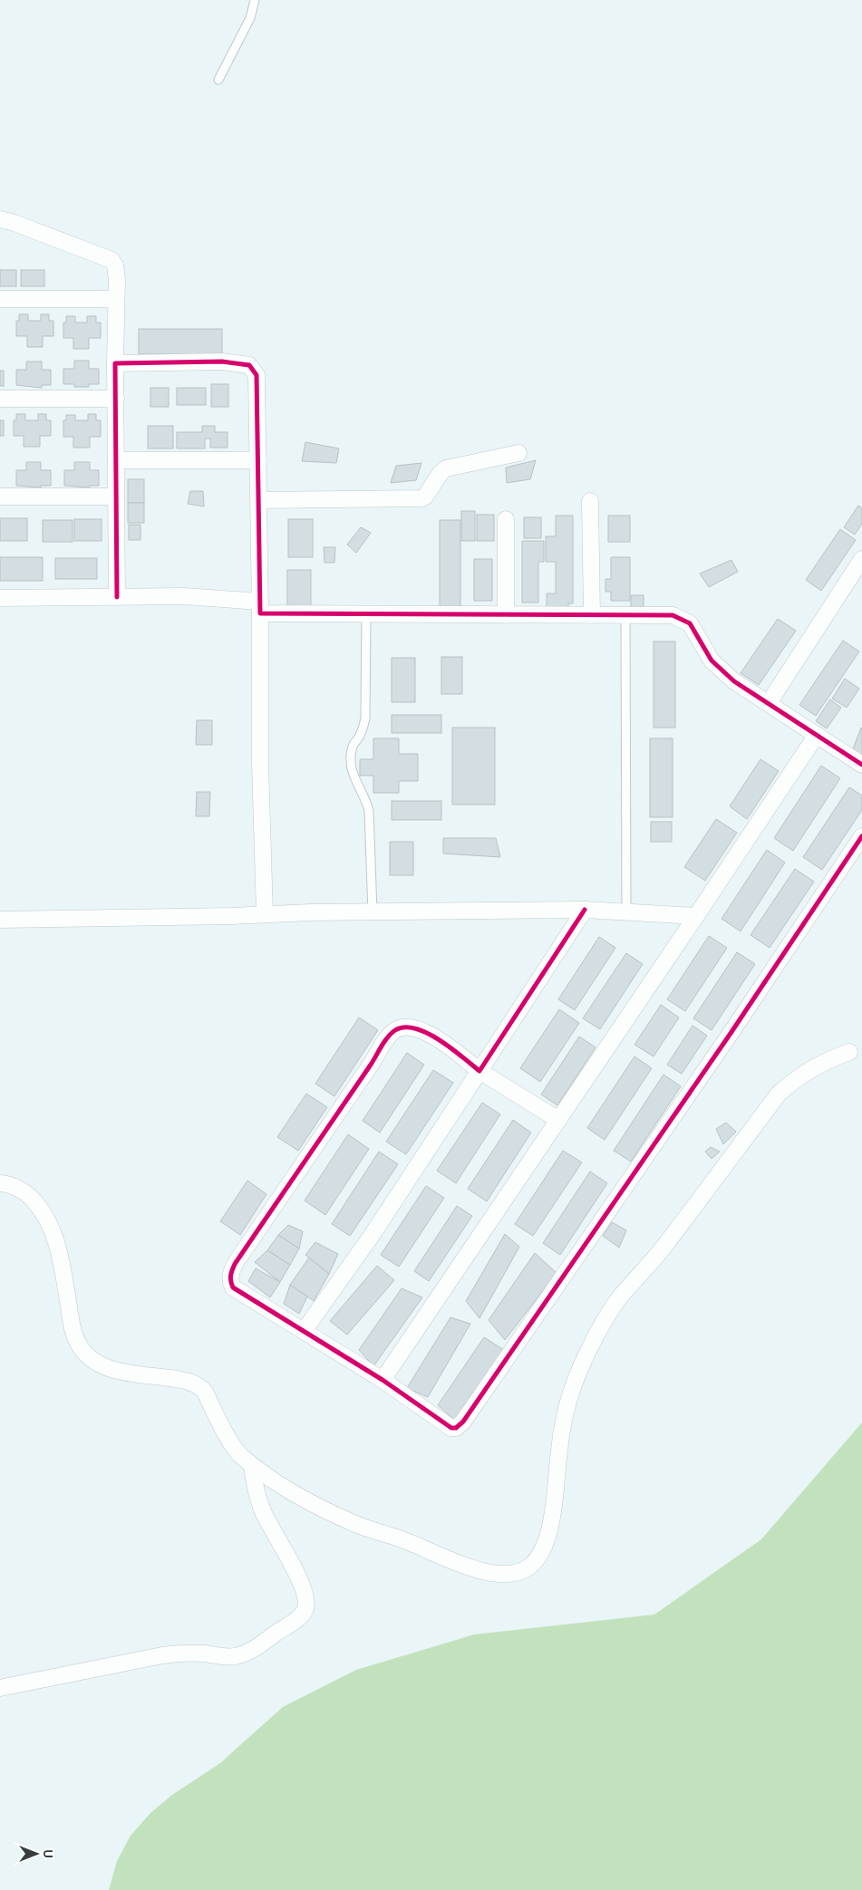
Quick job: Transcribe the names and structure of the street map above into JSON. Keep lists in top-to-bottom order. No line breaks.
{"north":"right"}
